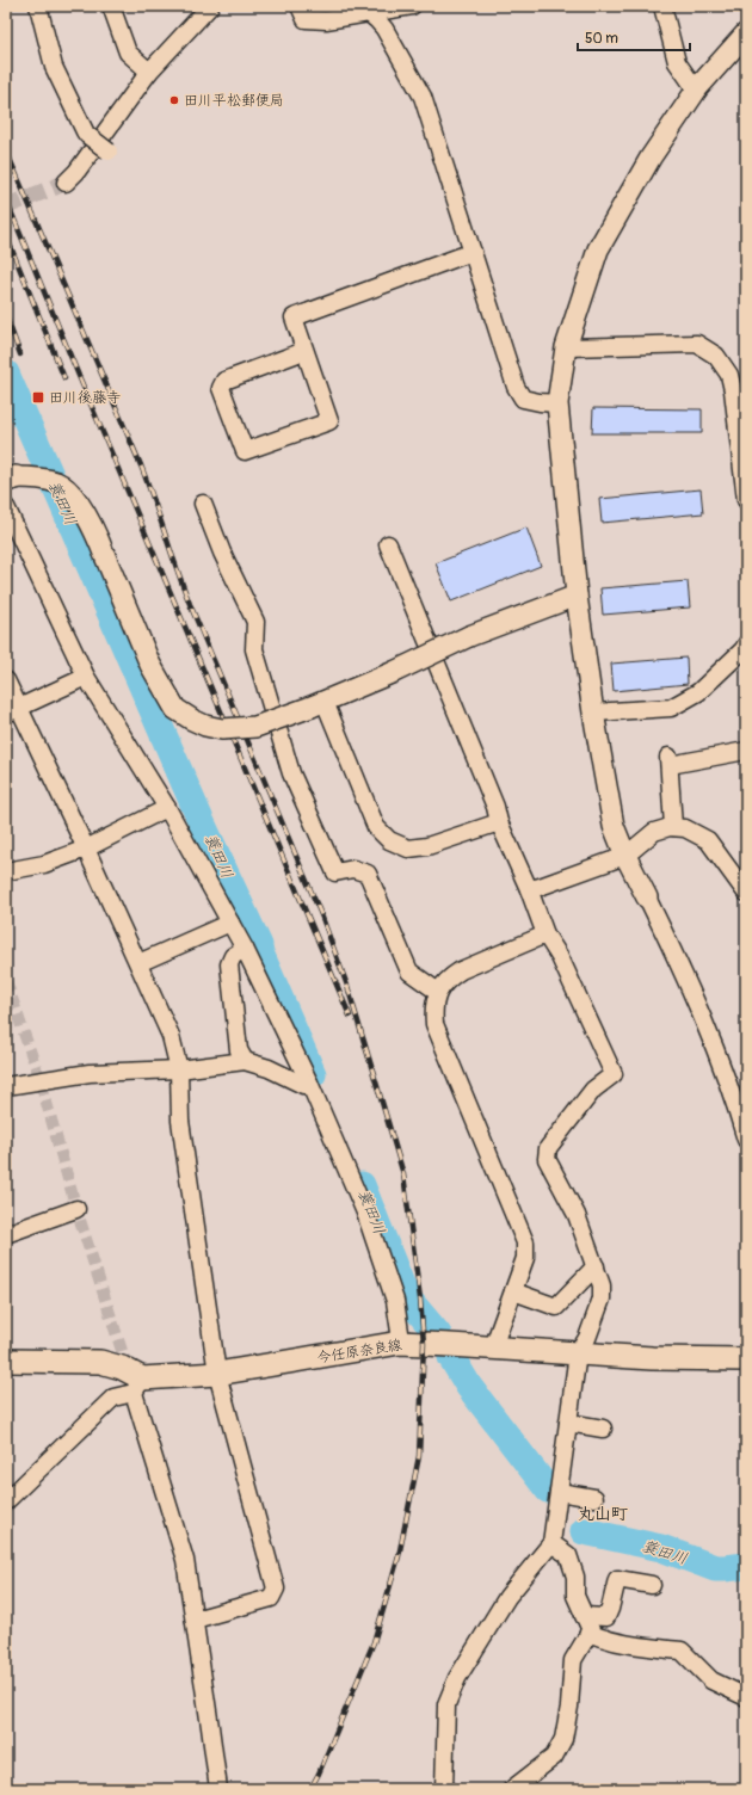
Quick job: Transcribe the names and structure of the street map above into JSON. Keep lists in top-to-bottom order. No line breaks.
{"streets":{"main road":["今任原奈良線"]},"districts":["丸山町"],"water":["蓑田川"],"places":{"other":["田川平松郵便局"],"transit":["田川後藤寺"]},"scale_bar":"50 m"}
